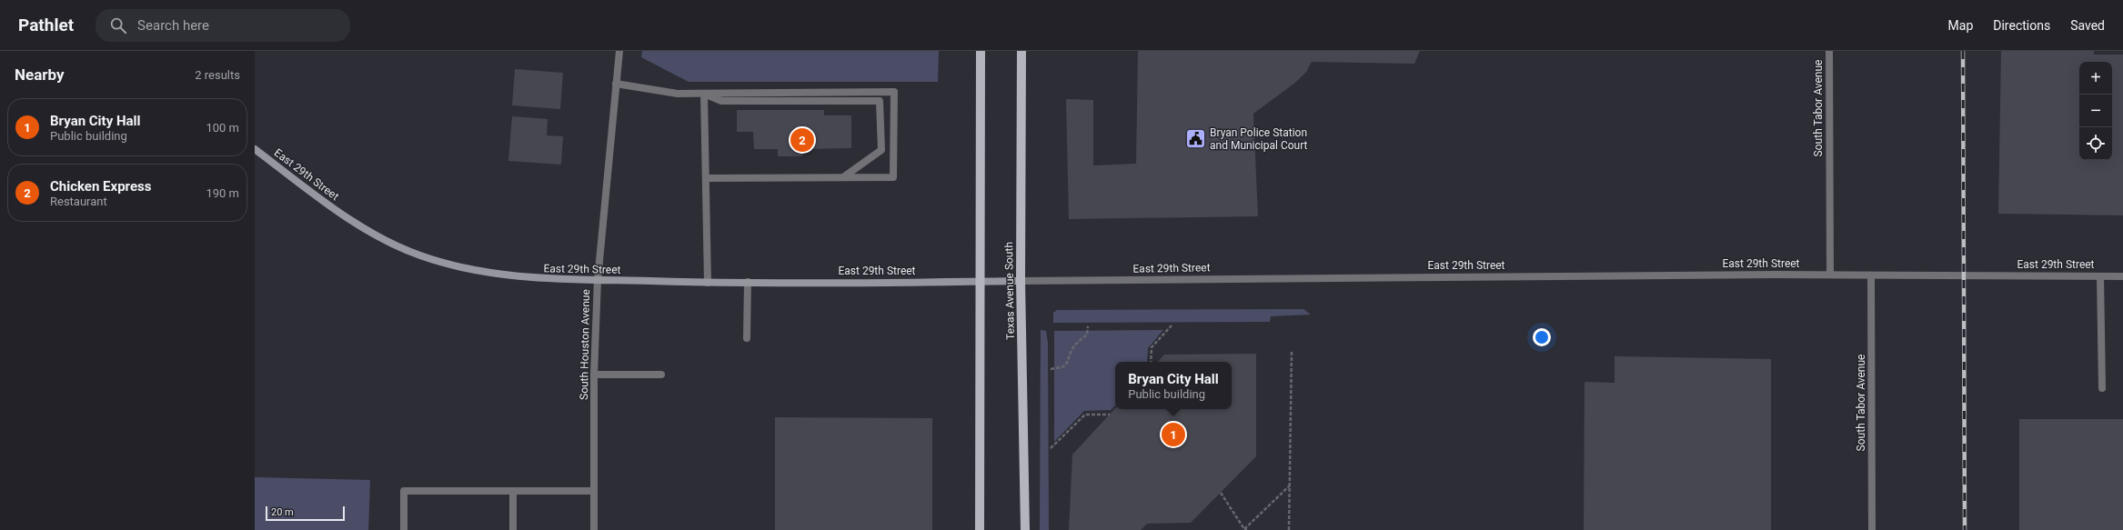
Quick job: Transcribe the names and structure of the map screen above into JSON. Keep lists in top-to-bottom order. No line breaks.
{"streets":{"main road":["East 29th Street","Texas Avenue South"],"street":["South Tabor Avenue","South Houston Avenue"]},"crossings":[["South Tabor Avenue","East 29th Street"],["East 29th Street","Texas Avenue South"],["East 29th Street","South Houston Avenue"]],"places":{"public building":["Bryan Police Station and Municipal Court"]},"scale_bar":"20 m","page":{"header":"Pathlet","search":"Search here","nav":["Map","Directions","Saved"],"heading":["Nearby","2 results"],"map_buttons":["+","−"],"list":[{"mark":"1","name":"Bryan City Hall","note":"Public building","value":"100 m"},{"mark":"2","name":"Chicken Express","note":"Restaurant","value":"190 m"}],"pins":["2","1"],"popup":["Bryan City Hall","Public building"],"scale":"20 m"}}
